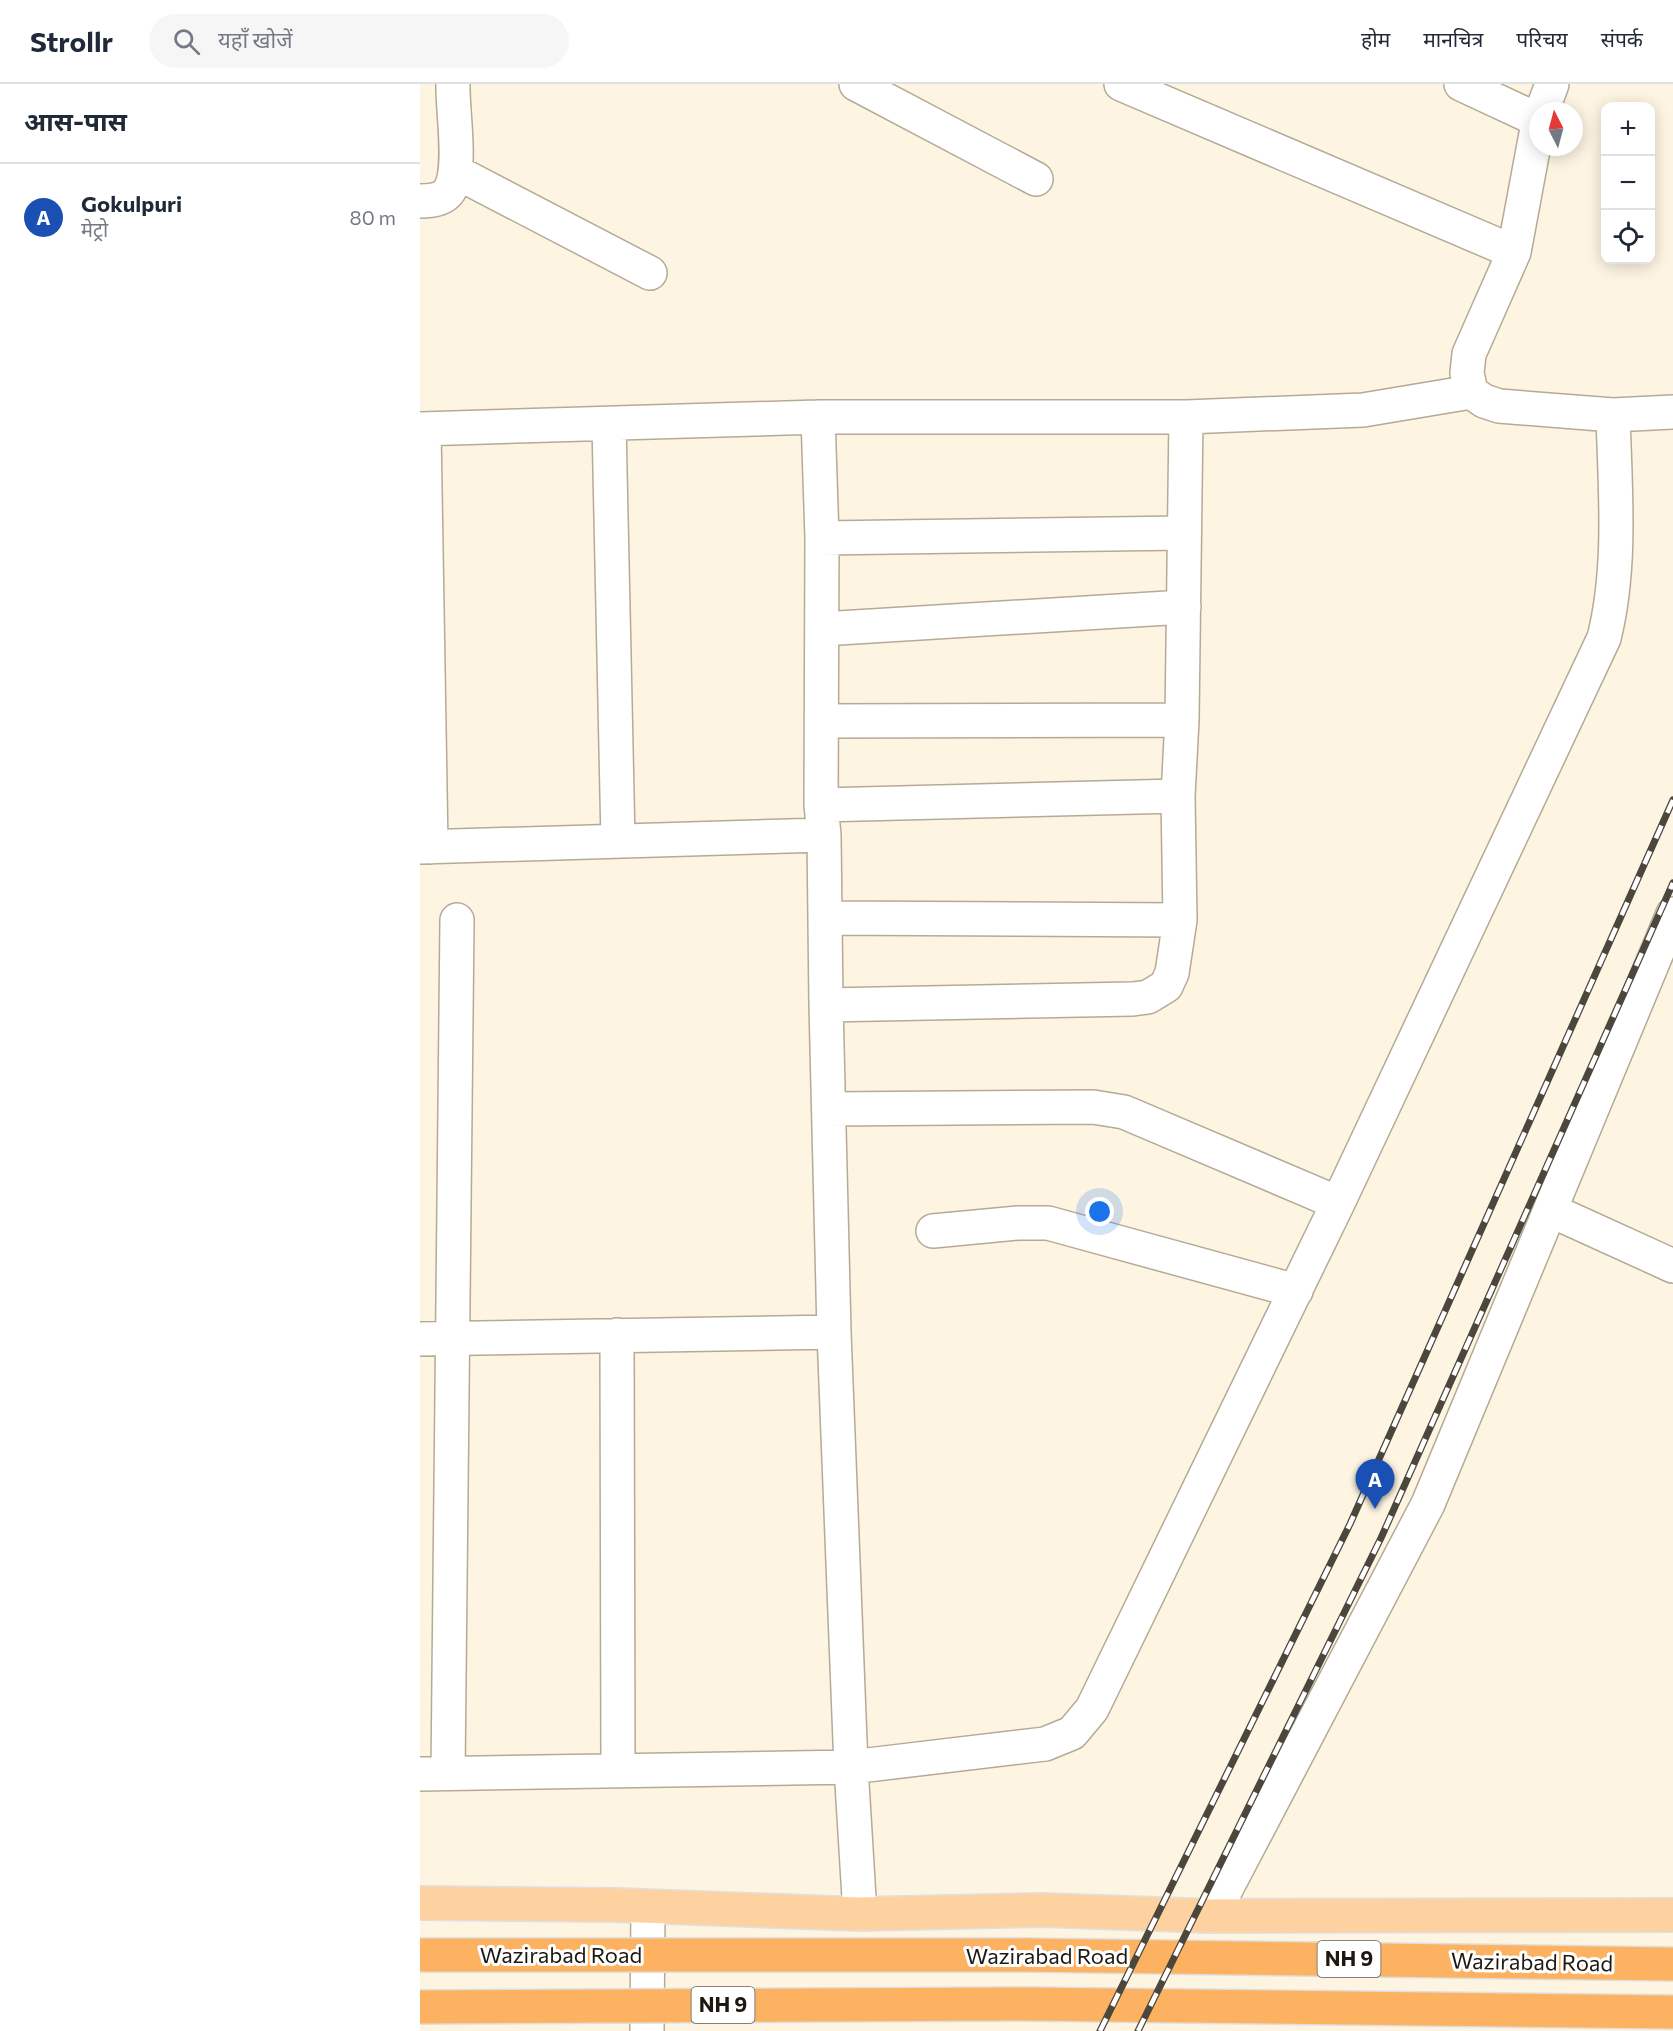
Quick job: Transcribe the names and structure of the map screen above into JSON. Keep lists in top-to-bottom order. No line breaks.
{"streets":{"highway":["Wazirabad Road","NH 9"]},"north":"top","page":{"header":"Strollr","search":"यहाँ खोजें","nav":["होम","मानचित्र","परिचय","संपर्क"],"heading":"आस-पास","map_buttons":["+","−"],"list":[{"mark":"A","name":"Gokulpuri","note":"मेट्रो","value":"80 m"}],"pins":"A"}}
